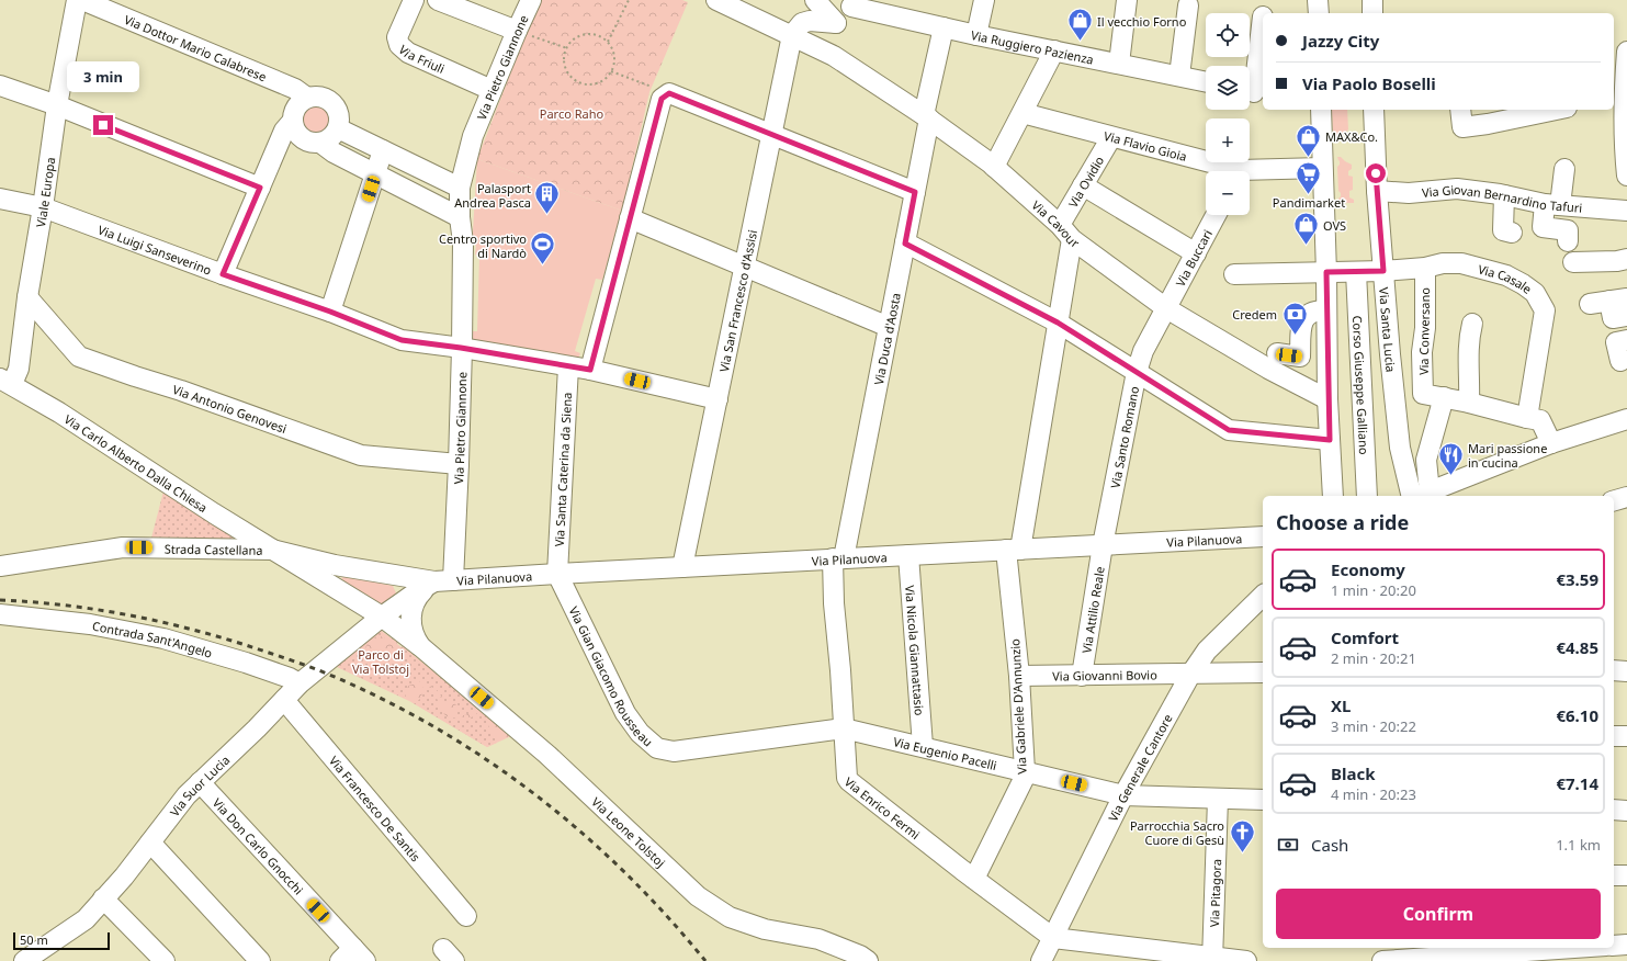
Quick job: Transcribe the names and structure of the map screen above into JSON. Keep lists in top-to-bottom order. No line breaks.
{"streets":{"street":["Via Ruggiero Pazienza","Via Dottor Mario Calabrese","Via Friuli","Via Pietro Giannone","Via Flavio Gioia","Via Ovidio","Viale Europa","Via Giovan Bernardino Tafuri","Via Cavour","Via Luigi Sanseverino","Via Buccari","Via Casale","Via San Francesco d'Assisi","Via Santa Lucia","Via Conversano","Via Duca d'Aosta","Corso Giuseppe Galliano","Via Antonio Genovesi","Via Santo Romano","Via Carlo Alberto Dalla Chiesa","Via Santa Caterina da Siena","Via Pilanuova","Strada Castellana","Via Attilio Reale","Contrada Sant'Angelo","Via Nicola Giannattasio","Via Gian Giacomo Rousseau","Via Giovanni Bovio","Via Gabriele D'Annunzio","Via Eugenio Pacelli","Via Generale Cantore","Via Suor Lucia","Via Enrico Fermi","Via Francesco De Santis","Via Leone Tolstoj","Via Don Carlo Gnocchi","Via Pitagora"]},"crossings":[["Via Ruggiero Pazienza","Via Duca d'Aosta"],["Via Friuli","Via Pietro Giannone"],["Via Pietro Giannone","Via Luigi Sanseverino"],["Via Pietro Giannone","Via Antonio Genovesi"],["Via Pietro Giannone","Via Pilanuova"],["Via Pietro Giannone","Via Suor Lucia"],["Via Pietro Giannone","Via Leone Tolstoj"],["Via Flavio Gioia","Via Ovidio"],["Via Ovidio","Via Cavour"],["Via Ovidio","Via Gabriele D'Annunzio"],["Viale Europa","Via Luigi Sanseverino"],["Viale Europa","Via Antonio Genovesi"],["Viale Europa","Via Carlo Alberto Dalla Chiesa"],["Via Giovan Bernardino Tafuri","Via Santa Lucia"],["Via Cavour","Via Buccari"],["Via Cavour","Via San Francesco d'Assisi"],["Via Cavour","Via Duca d'Aosta"],["Via Cavour","Via Santo Romano"],["Via Cavour","Via Gabriele D'Annunzio"],["Via Luigi Sanseverino","Via San Francesco d'Assisi"],["Via Luigi Sanseverino","Via Santa Caterina da Siena"],["Via Buccari","Via Santo Romano"],["Via Casale","Via Santa Lucia"],["Via Casale","Via Conversano"],["Via Casale","Corso Giuseppe Galliano"],["Via San Francesco d'Assisi","Via Pilanuova"],["Via Duca d'Aosta","Via Pilanuova"],["Via Duca d'Aosta","Via Enrico Fermi"],["Via Santo Romano","Via Pilanuova"],["Via Santo Romano","Via Attilio Reale"],["Via Carlo Alberto Dalla Chiesa","Strada Castellana"],["Via Carlo Alberto Dalla Chiesa","Via Suor Lucia"],["Via Carlo Alberto Dalla Chiesa","Via Leone Tolstoj"],["Via Santa Caterina da Siena","Via Pilanuova"],["Via Santa Caterina da Siena","Via Gian Giacomo Rousseau"],["Via Pilanuova","Via Attilio Reale"],["Via Pilanuova","Via Nicola Giannattasio"],["Via Pilanuova","Via Gian Giacomo Rousseau"],["Via Pilanuova","Via Gabriele D'Annunzio"],["Via Pilanuova","Via Suor Lucia"],["Via Pilanuova","Via Enrico Fermi"],["Via Pilanuova","Via Leone Tolstoj"],["Via Attilio Reale","Via Giovanni Bovio"],["Contrada Sant'Angelo","Via Suor Lucia"],["Via Nicola Giannattasio","Via Eugenio Pacelli"],["Via Gian Giacomo Rousseau","Via Eugenio Pacelli"],["Via Gian Giacomo Rousseau","Via Enrico Fermi"],["Via Giovanni Bovio","Via Gabriele D'Annunzio"],["Via Giovanni Bovio","Via Generale Cantore"],["Via Gabriele D'Annunzio","Via Eugenio Pacelli"],["Via Gabriele D'Annunzio","Via Enrico Fermi"],["Via Eugenio Pacelli","Via Generale Cantore"],["Via Eugenio Pacelli","Via Enrico Fermi"],["Via Eugenio Pacelli","Via Pitagora"],["Via Generale Cantore","Via Enrico Fermi"],["Via Suor Lucia","Via Francesco De Santis"],["Via Suor Lucia","Via Leone Tolstoj"],["Via Suor Lucia","Via Don Carlo Gnocchi"]],"parks":["Parco Raho","Parco di Via Tolstoj"],"places":{"shop":["Il vecchio Forno","MAX&Co.","OVS"],"supermarket":["Pandimarket"],"building":["Palasport Andrea Pasca"],"sports":["Centro sportivo di Nardò"],"bank":["Credem"],"restaurant":["Mari passione in cucina"],"church":["Parrocchia Sacro Cuore di Gesù"]},"scale_bar":"50 m","page":{"map_buttons":["+","−"],"banner":["Jazzy City","Via Paolo Boselli"],"bubble":"3 min","heading":"Choose a ride","list":[{"name":"Economy","note":"1 min · 20:20","value":"€3.59"},{"name":"Comfort","note":"2 min · 20:21","value":"€4.85"},{"name":"XL","note":"3 min · 20:22","value":"€6.10"},{"name":"Black","note":"4 min · 20:23","value":"€7.14"}],"pay":["Cash","1.1 km"],"buttons":"Confirm","scale":"50 m"}}
